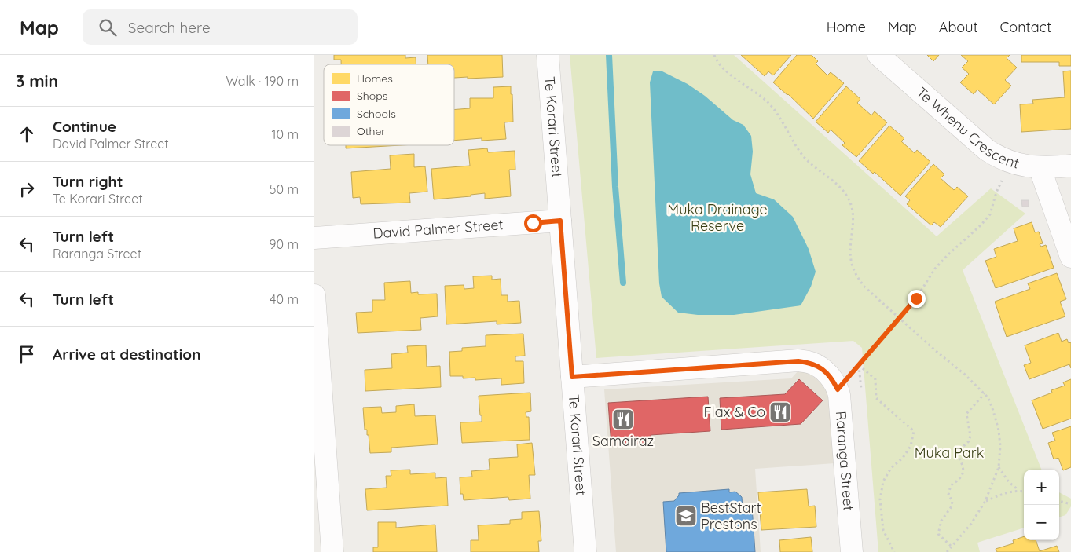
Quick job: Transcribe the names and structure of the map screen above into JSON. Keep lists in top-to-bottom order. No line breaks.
{"streets":{"street":["Te Whenu Crescent","Te Korari Street","David Palmer Street","Raranga Street"]},"crossings":[["Te Korari Street","David Palmer Street"],["Te Korari Street","Raranga Street"]],"parks":["Muka Drainage Reserve","Muka Park"],"places":{"restaurant":["Flax & Co","Samairaz"],"school or university":["BestStart Prestons"]},"legend":["Homes","Shops","Schools","Other"],"page":{"header":"Map","search":"Search here","nav":["Home","Map","About","Contact"],"heading":["3 min","Walk · 190 m"],"list":[["Continue","David Palmer Street","10 m"],["Turn right","Te Korari Street","50 m"],["Turn left","Raranga Street","90 m"],["Turn left","40 m"],"Arrive at destination"],"map_buttons":["+","−"]}}
